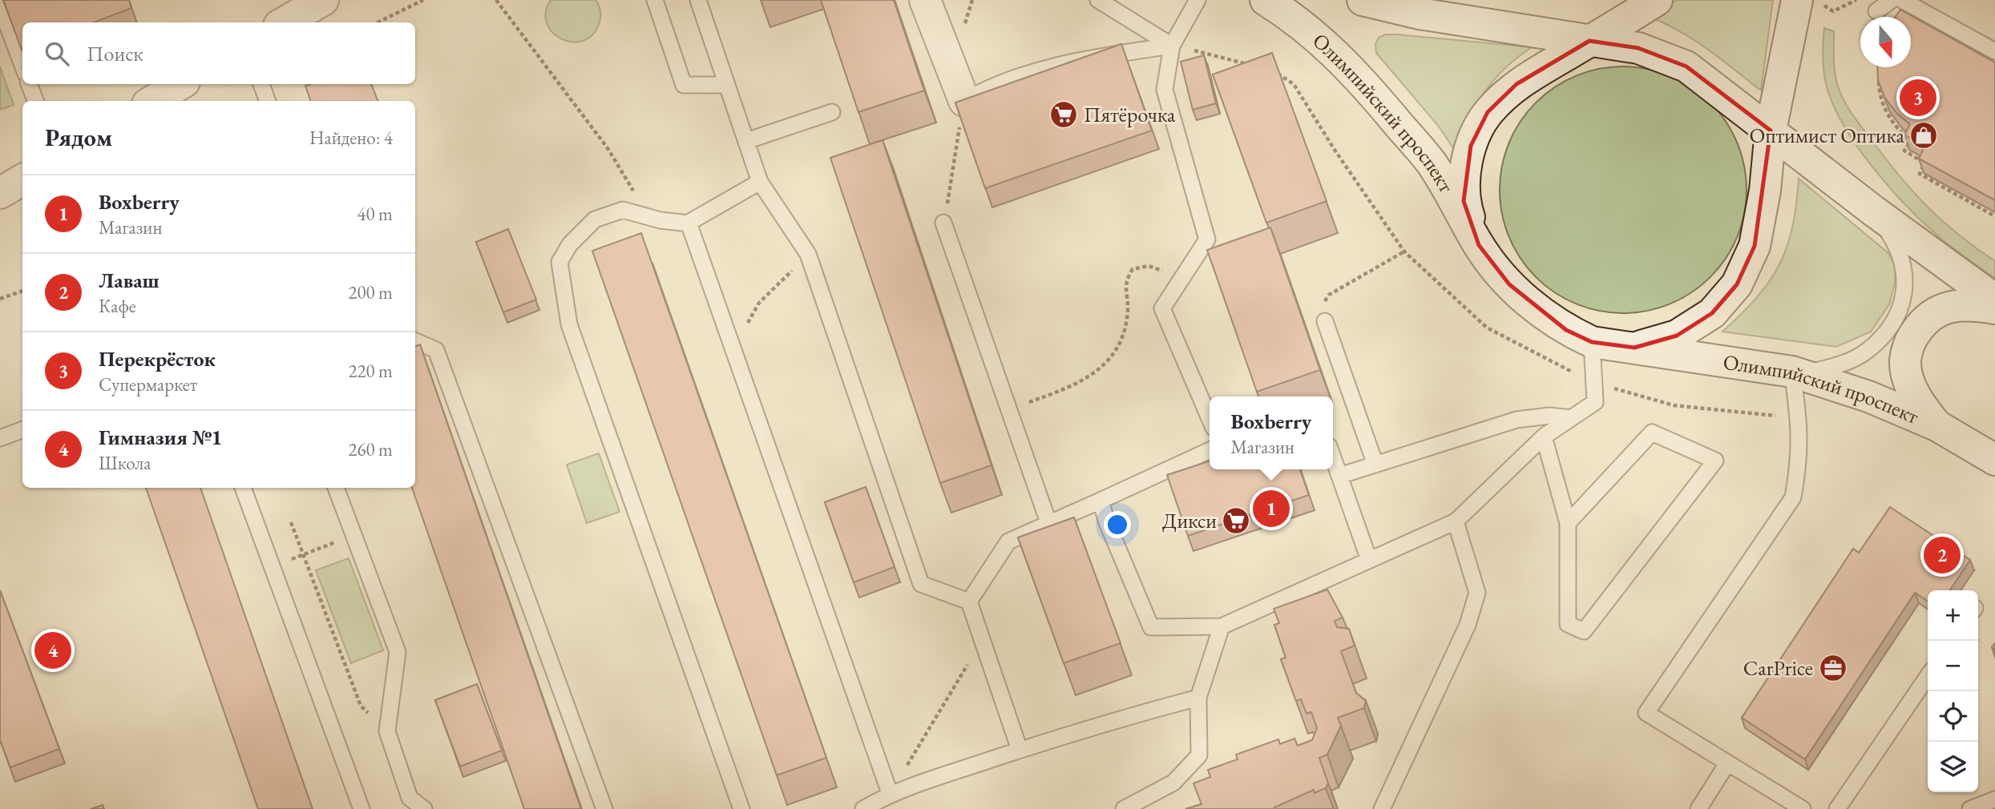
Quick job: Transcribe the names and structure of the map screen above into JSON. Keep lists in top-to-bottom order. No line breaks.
{"streets":{"main road":["Олимпийский проспект"]},"places":{"supermarket":["Пятёрочка","Дикси"],"shop":["Оптимист Оптика"],"office":["CarPrice"]},"north":"bottom","page":{"search":"Поиск","pins":["3","1","2","4"],"heading":["Рядом","Найдено: 4"],"list":[{"mark":"1","name":"Boxberry","note":"Магазин","value":"40 m"},{"mark":"2","name":"Лаваш","note":"Кафе","value":"200 m"},{"mark":"3","name":"Перекрёсток","note":"Супермаркет","value":"220 m"},{"mark":"4","name":"Гимназия №1","note":"Школа","value":"260 m"}],"popup":["Boxberry","Магазин"],"map_buttons":["+","−"]}}
